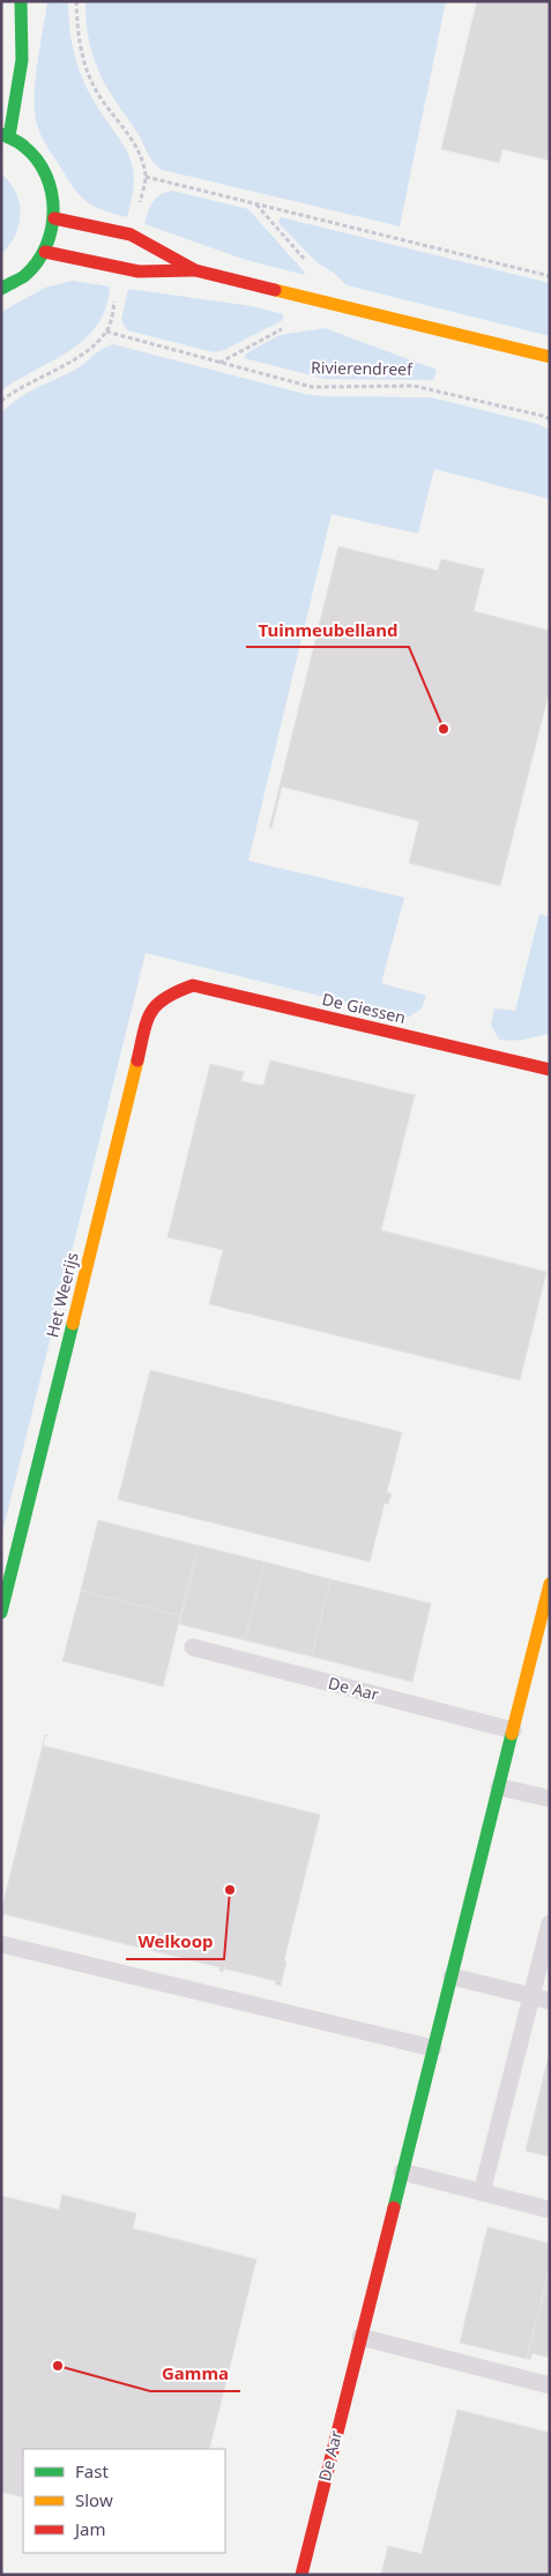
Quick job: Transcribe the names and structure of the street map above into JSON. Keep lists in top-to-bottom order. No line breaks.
{"streets":{"street":["De Giessen","Het Weerijs","De Aar"],"path":["Rivierendreef"]},"crossings":[["De Giessen","Het Weerijs"]],"places":["Tuinmeubelland","Welkoop","Gamma"],"legend":["Fast","Slow","Jam"]}
